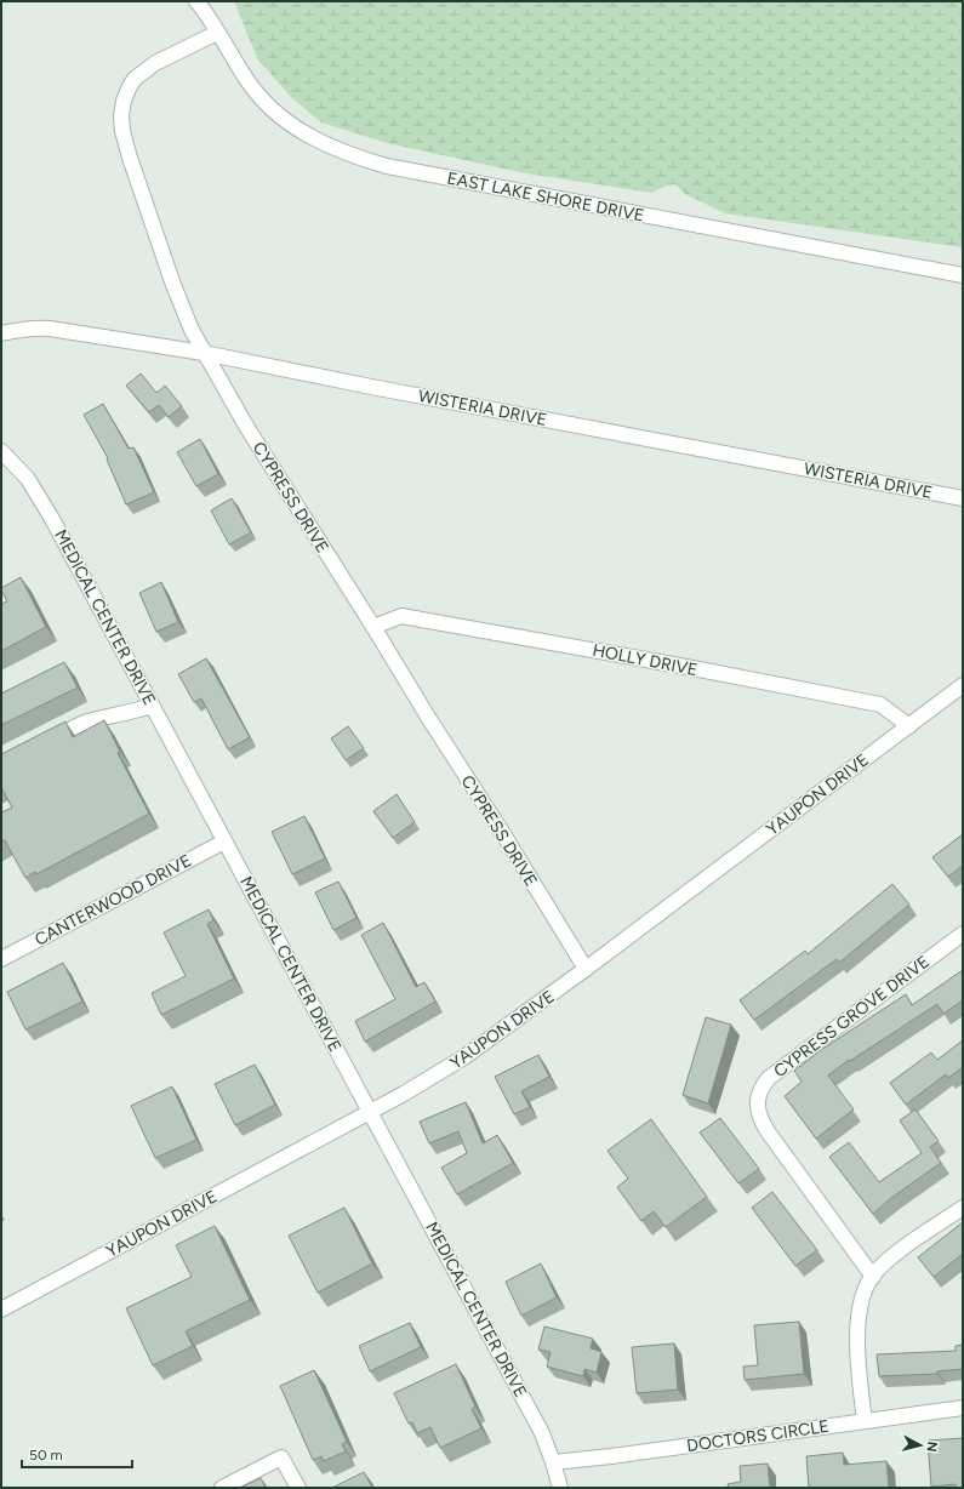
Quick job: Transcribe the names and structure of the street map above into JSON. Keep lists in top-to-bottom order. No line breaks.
{"streets":{"street":["EAST LAKE SHORE DRIVE","WISTERIA DRIVE","CYPRESS DRIVE","MEDICAL CENTER DRIVE","HOLLY DRIVE","YAUPON DRIVE","CANTERWOOD DRIVE","CYPRESS GROVE DRIVE","DOCTORS CIRCLE"]},"crossings":[["EAST LAKE SHORE DRIVE","CYPRESS DRIVE"],["WISTERIA DRIVE","CYPRESS DRIVE"],["CYPRESS DRIVE","HOLLY DRIVE"],["CYPRESS DRIVE","YAUPON DRIVE"],["MEDICAL CENTER DRIVE","YAUPON DRIVE"],["MEDICAL CENTER DRIVE","CANTERWOOD DRIVE"],["MEDICAL CENTER DRIVE","DOCTORS CIRCLE"],["HOLLY DRIVE","YAUPON DRIVE"]],"scale_bar":"50 m","north":"right"}
